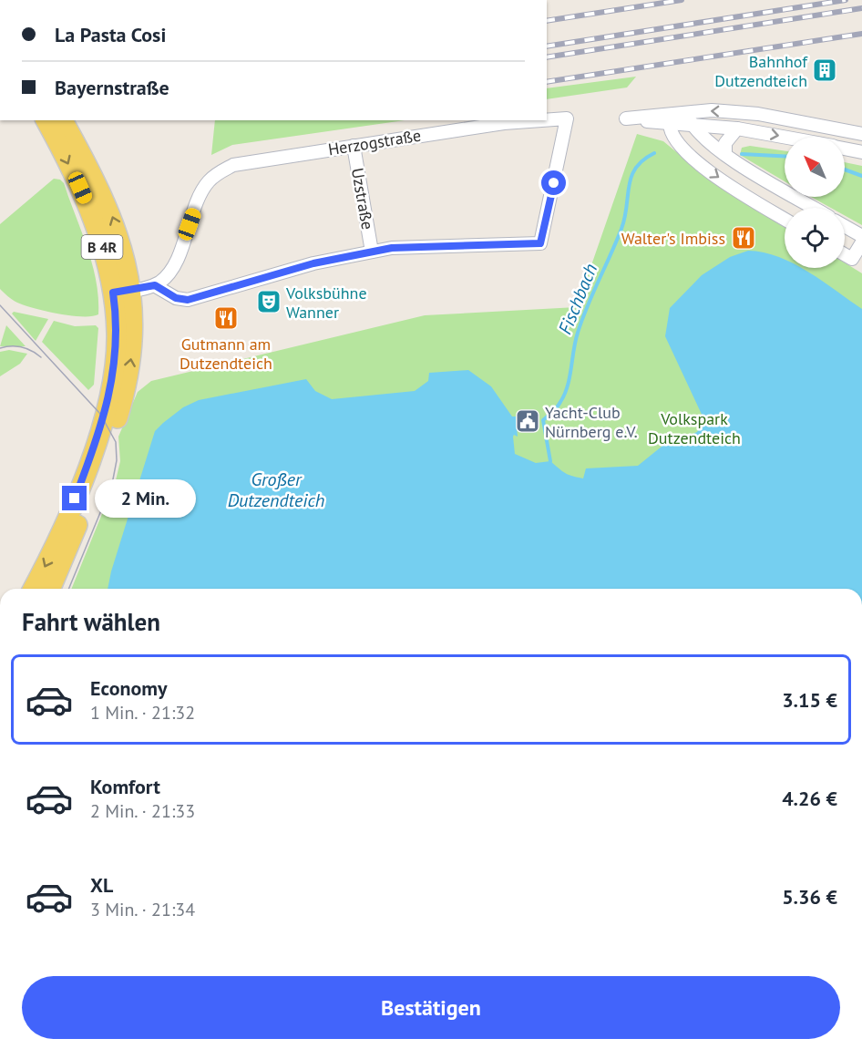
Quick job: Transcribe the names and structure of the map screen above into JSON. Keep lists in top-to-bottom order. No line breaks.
{"streets":{"main road":["B 4R"],"street":["Herzogstraße","Uzstraße"]},"crossings":[["Herzogstraße","Uzstraße"]],"water":["Fischbach","Großer Dutzendteich"],"parks":["Volkspark Dutzendteich"],"places":{"building":["Bahnhof Dutzendteich"],"restaurant":["Walter's Imbiss","Gutmann am Dutzendteich"],"theatre":["Volksbühne Wanner"],"public building":["Yacht-Club Nürnberg e.V."]},"north":"top left","page":{"banner":["La Pasta Cosi","Bayernstraße"],"bubble":"2 Min.","heading":"Fahrt wählen","list":[{"name":"Economy","note":"1 Min. · 21:32","value":"3.15 €"},{"name":"Komfort","note":"2 Min. · 21:33","value":"4.26 €"},{"name":"XL","note":"3 Min. · 21:34","value":"5.36 €"}],"buttons":"Bestätigen"}}
